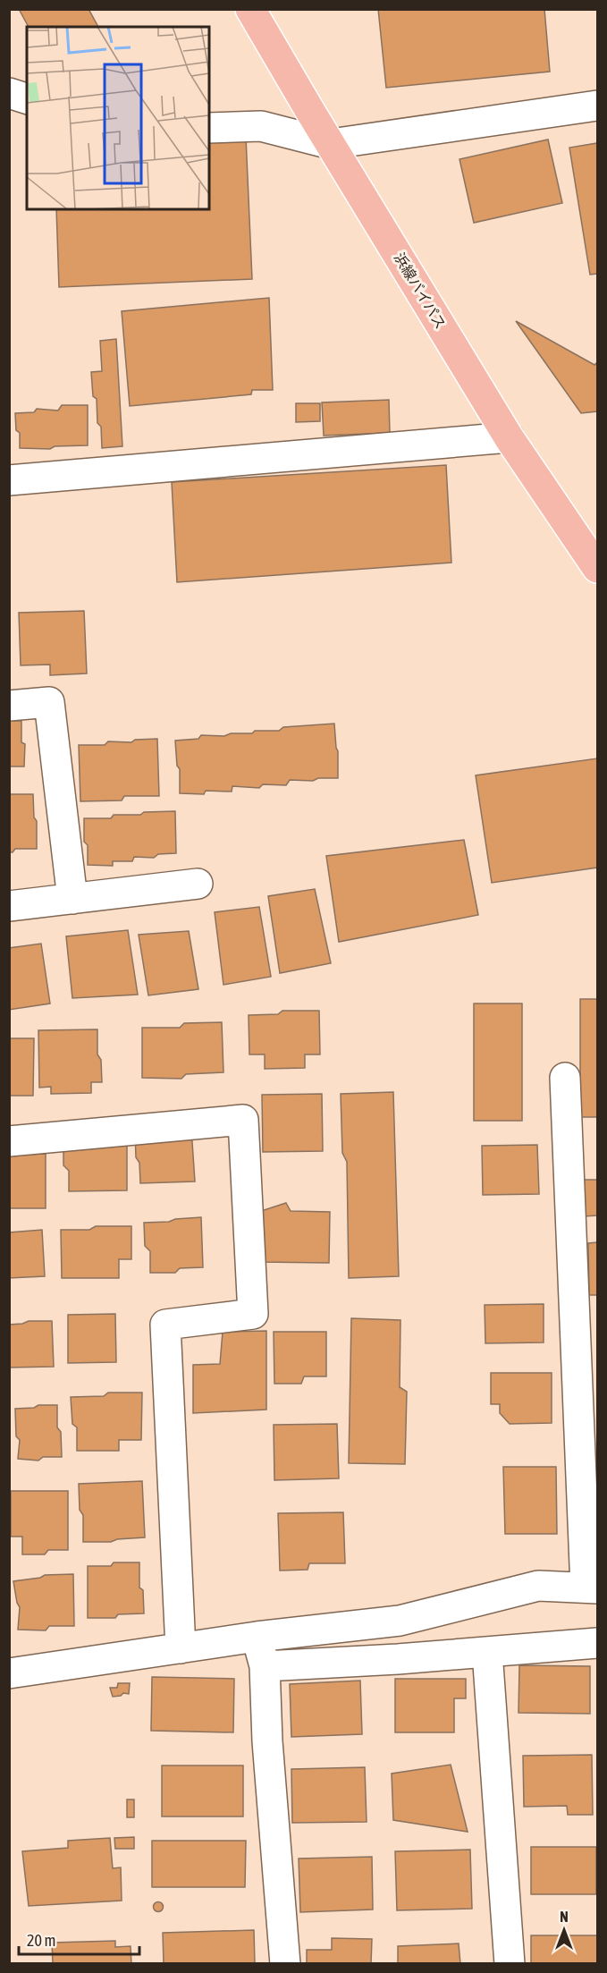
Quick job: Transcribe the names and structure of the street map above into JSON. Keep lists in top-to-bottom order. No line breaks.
{"streets":{"highway":["浜線バイパス"]},"scale_bar":"20 m","north":"top"}
